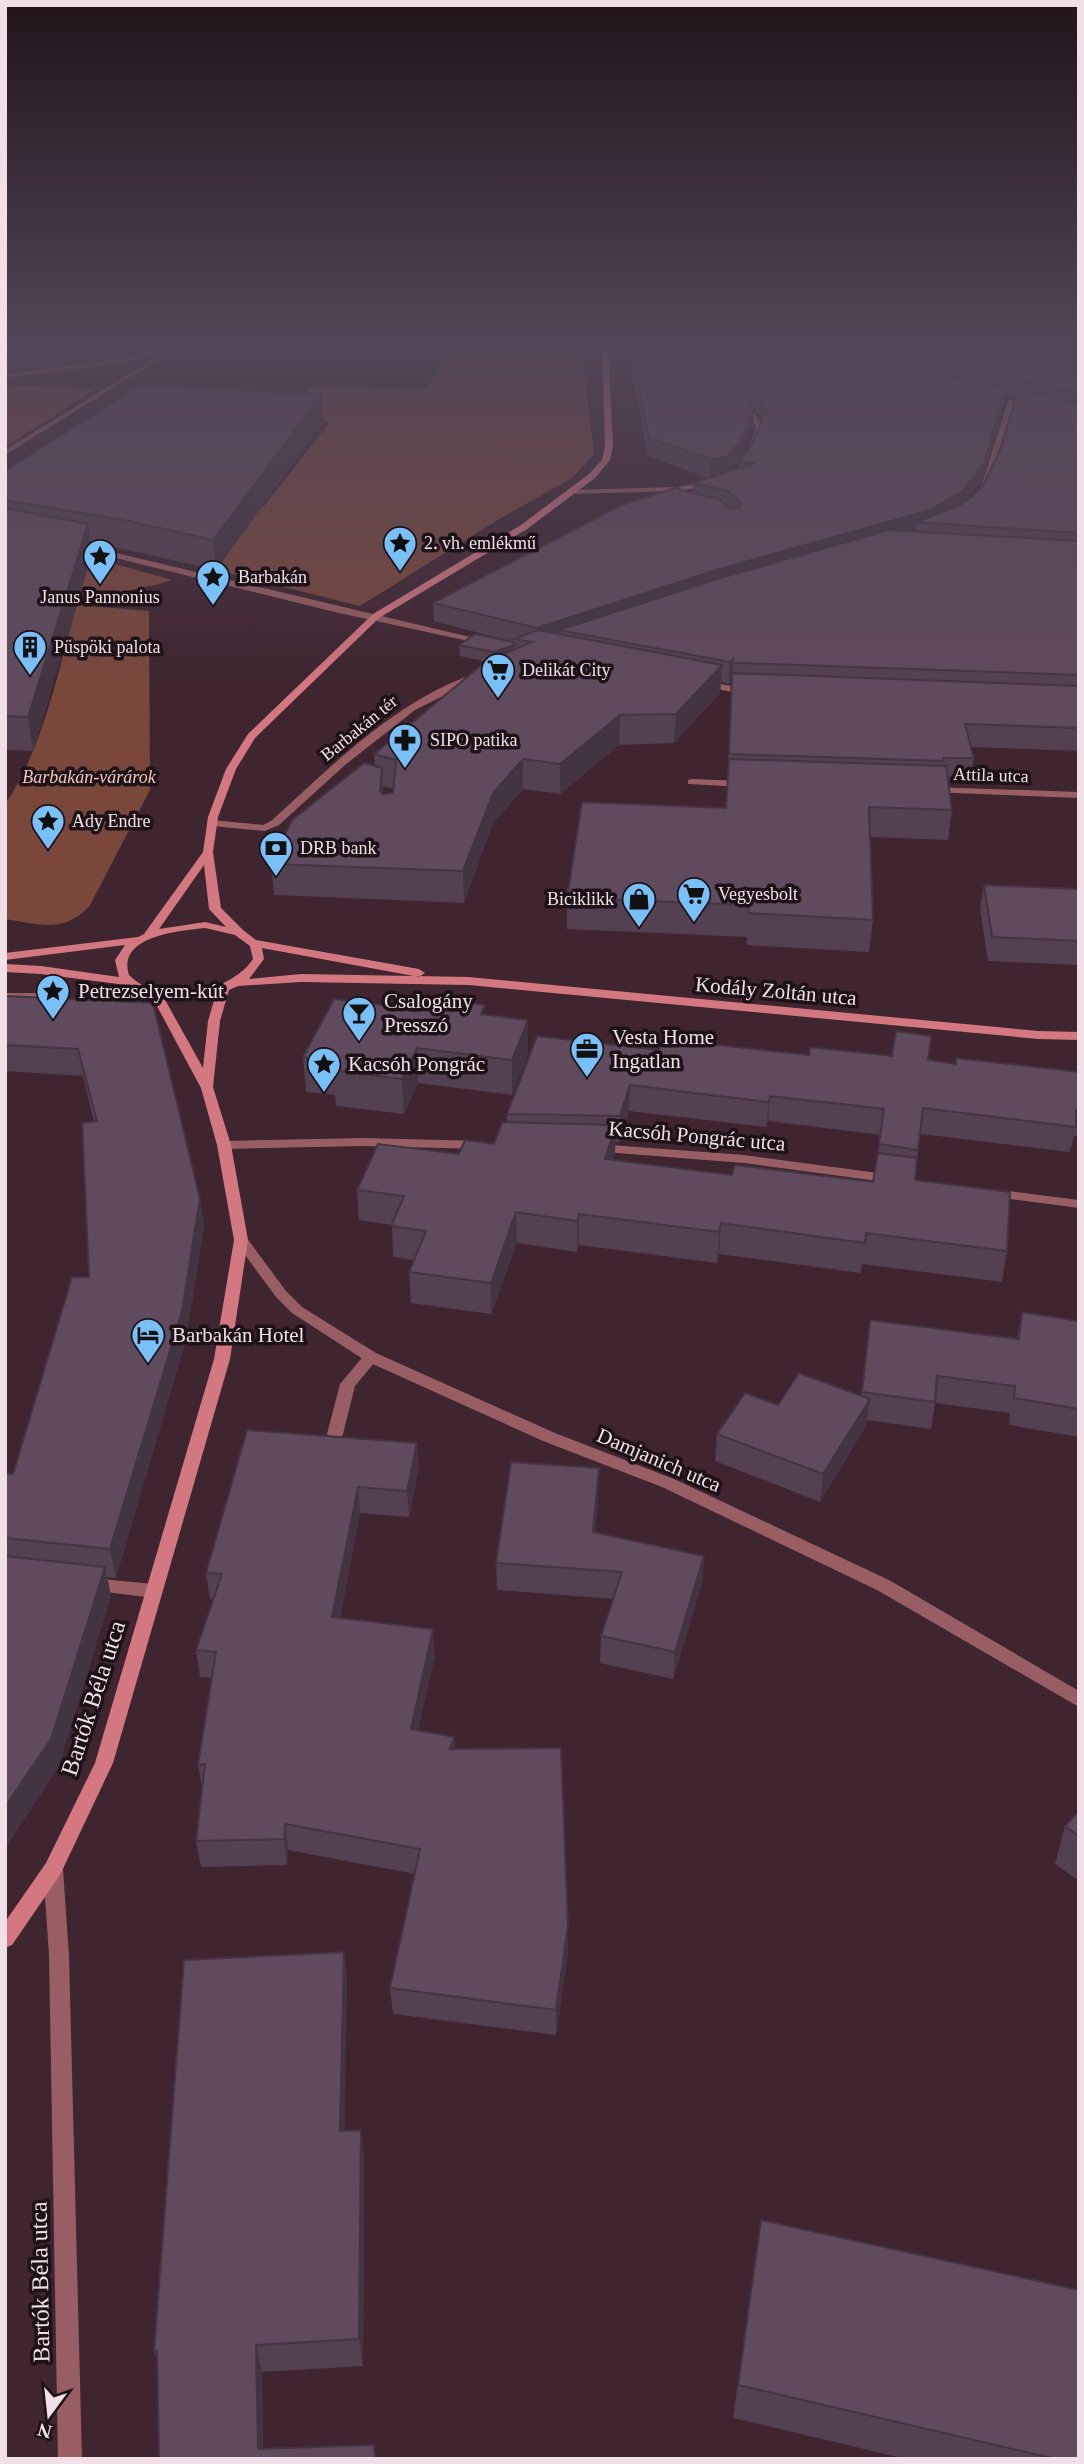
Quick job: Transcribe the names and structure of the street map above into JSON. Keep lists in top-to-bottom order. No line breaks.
{"streets":{"street":["Barbakán tér","Attila utca","Kodály Zoltán utca","Kacsóh Pongrác utca","Damjanich utca","Bartók Béla utca"]},"crossings":[["Damjanich utca","Bartók Béla utca"]],"parks":["Barbakán-várárok"],"places":{"place":["2. vh. emlékmű","Janus Pannonius","Barbakán","Ady Endre","Petrezselyem-kút","Kacsóh Pongrác"],"building":["Püspöki palota"],"supermarket":["Delikát City","Vegyesbolt"],"pharmacy":["SIPO patika"],"bank":["DRB bank"],"shop":["Biciklikk"],"bar":["Csalogány Presszó"],"office":["Vesta Home Ingatlan"],"hotel":["Barbakán Hotel"]},"north":"bottom"}
